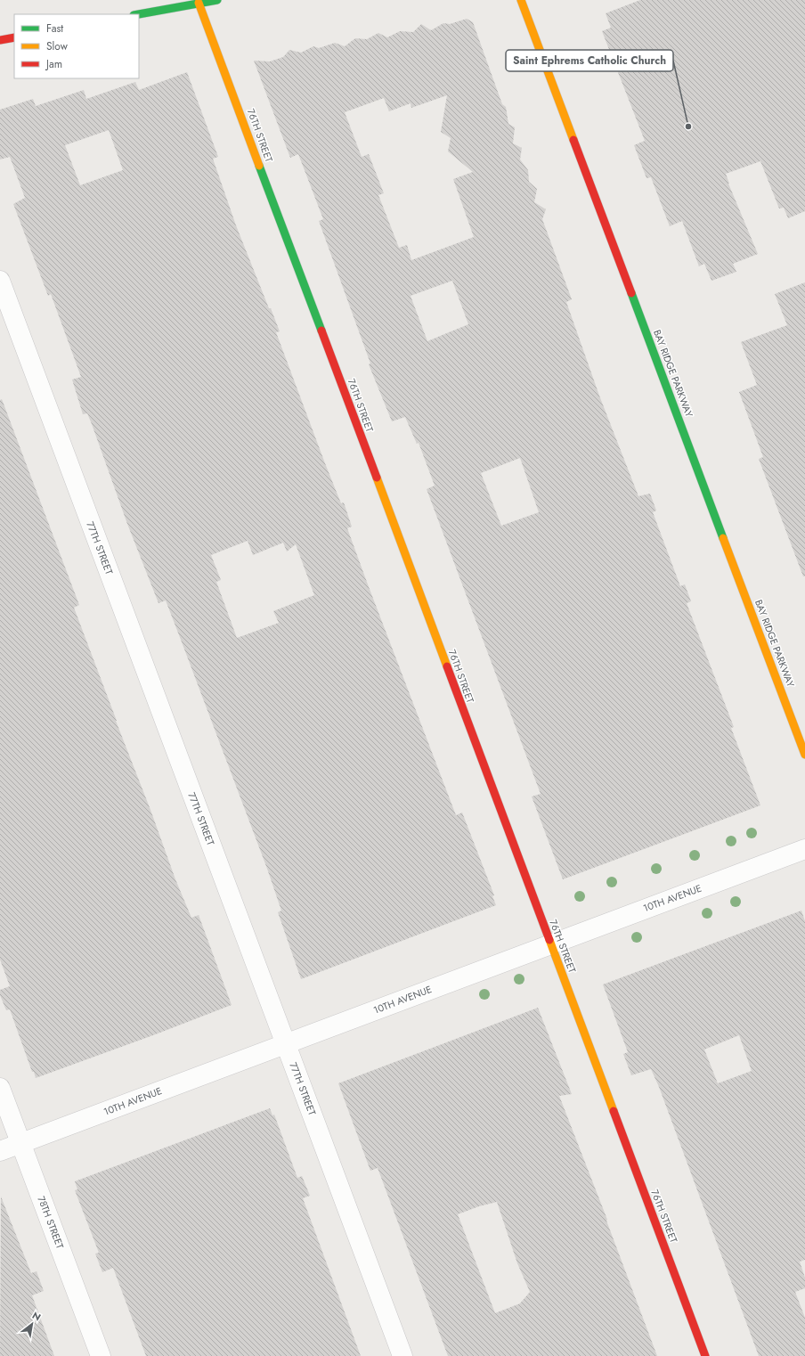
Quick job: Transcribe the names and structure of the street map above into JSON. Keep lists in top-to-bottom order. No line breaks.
{"streets":{"street":["76TH STREET","BAY RIDGE PARKWAY","77TH STREET","10TH AVENUE","78TH STREET"]},"crossings":[["76TH STREET","10TH AVENUE"],["77TH STREET","10TH AVENUE"],["10TH AVENUE","78TH STREET"]],"places":["Saint Ephrems Catholic Church"],"legend":["Fast","Slow","Jam"],"north":"top right"}
